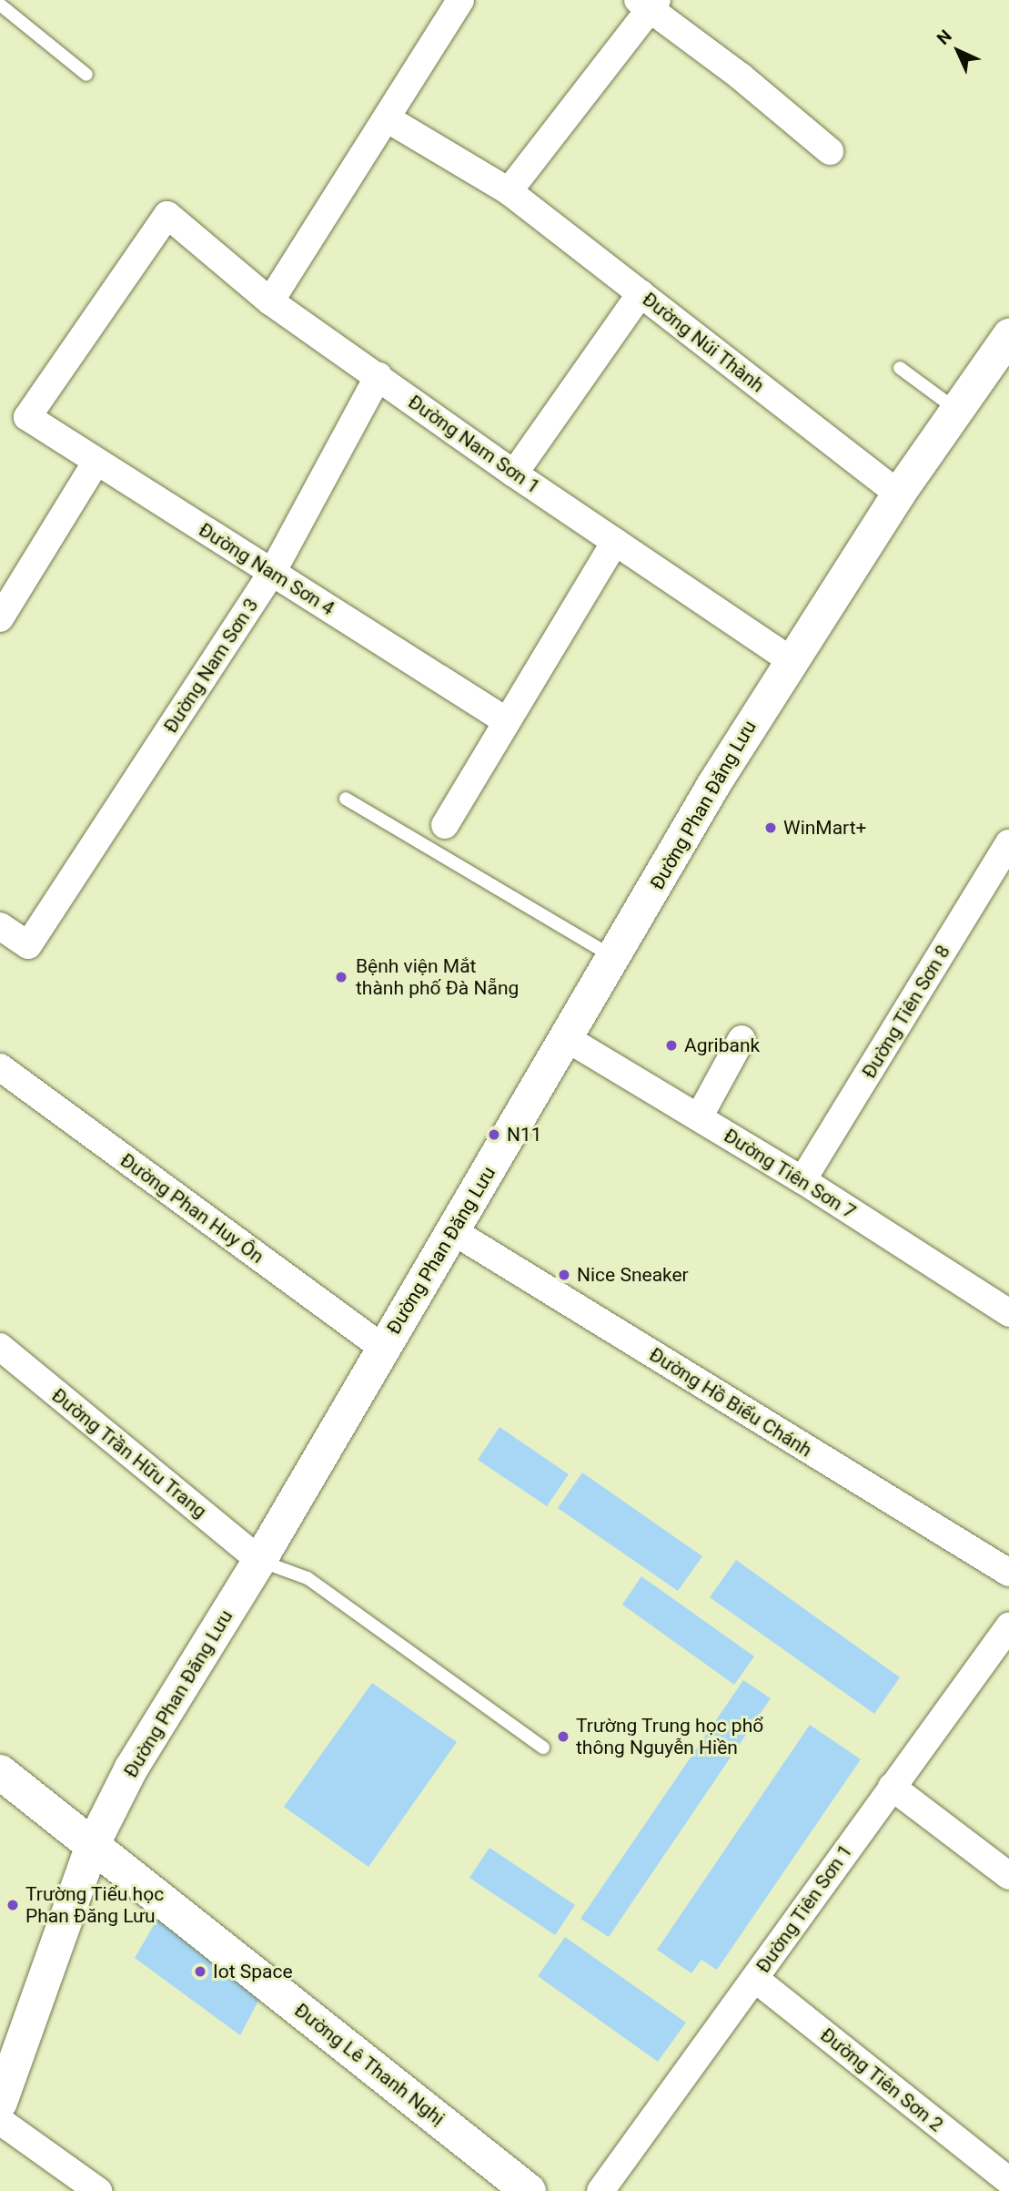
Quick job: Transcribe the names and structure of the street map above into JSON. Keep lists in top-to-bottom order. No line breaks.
{"streets":{"main road":["Đường Lê Thanh Nghị"],"street":["Đường Núi Thành","Đường Nam Sơn 1","Đường Nam Sơn 4","Đường Nam Sơn 3","Đường Phan Đăng Lưu","Đường Tiên Sơn 8","Đường Tiên Sơn 7","Đường Phan Huy Ôn","Đường Hồ Biểu Chánh","Đường Trần Hữu Trang","Đường Tiên Sơn 1","Đường Tiên Sơn 2"]},"crossings":[["Đường Núi Thành","Đường Phan Đăng Lưu"],["Đường Nam Sơn 1","Đường Nam Sơn 4"],["Đường Nam Sơn 1","Đường Nam Sơn 3"],["Đường Nam Sơn 1","Đường Phan Đăng Lưu"],["Đường Nam Sơn 4","Đường Nam Sơn 3"],["Đường Phan Đăng Lưu","Đường Tiên Sơn 7"],["Đường Phan Đăng Lưu","Đường Phan Huy Ôn"],["Đường Phan Đăng Lưu","Đường Hồ Biểu Chánh"],["Đường Phan Đăng Lưu","Đường Trần Hữu Trang"],["Đường Phan Đăng Lưu","Đường Lê Thanh Nghị"],["Đường Tiên Sơn 8","Đường Tiên Sơn 7"],["Đường Tiên Sơn 1","Đường Tiên Sơn 2"]],"places":["WinMart+","Bệnh viện Mắt thành phố Đà Nẵng","Agribank","N11","Nice Sneaker","Trường Trung học phổ thông Nguyễn Hiền","Trường Tiểu học Phan Đăng Lưu","Iot Space"],"north":"top left"}
